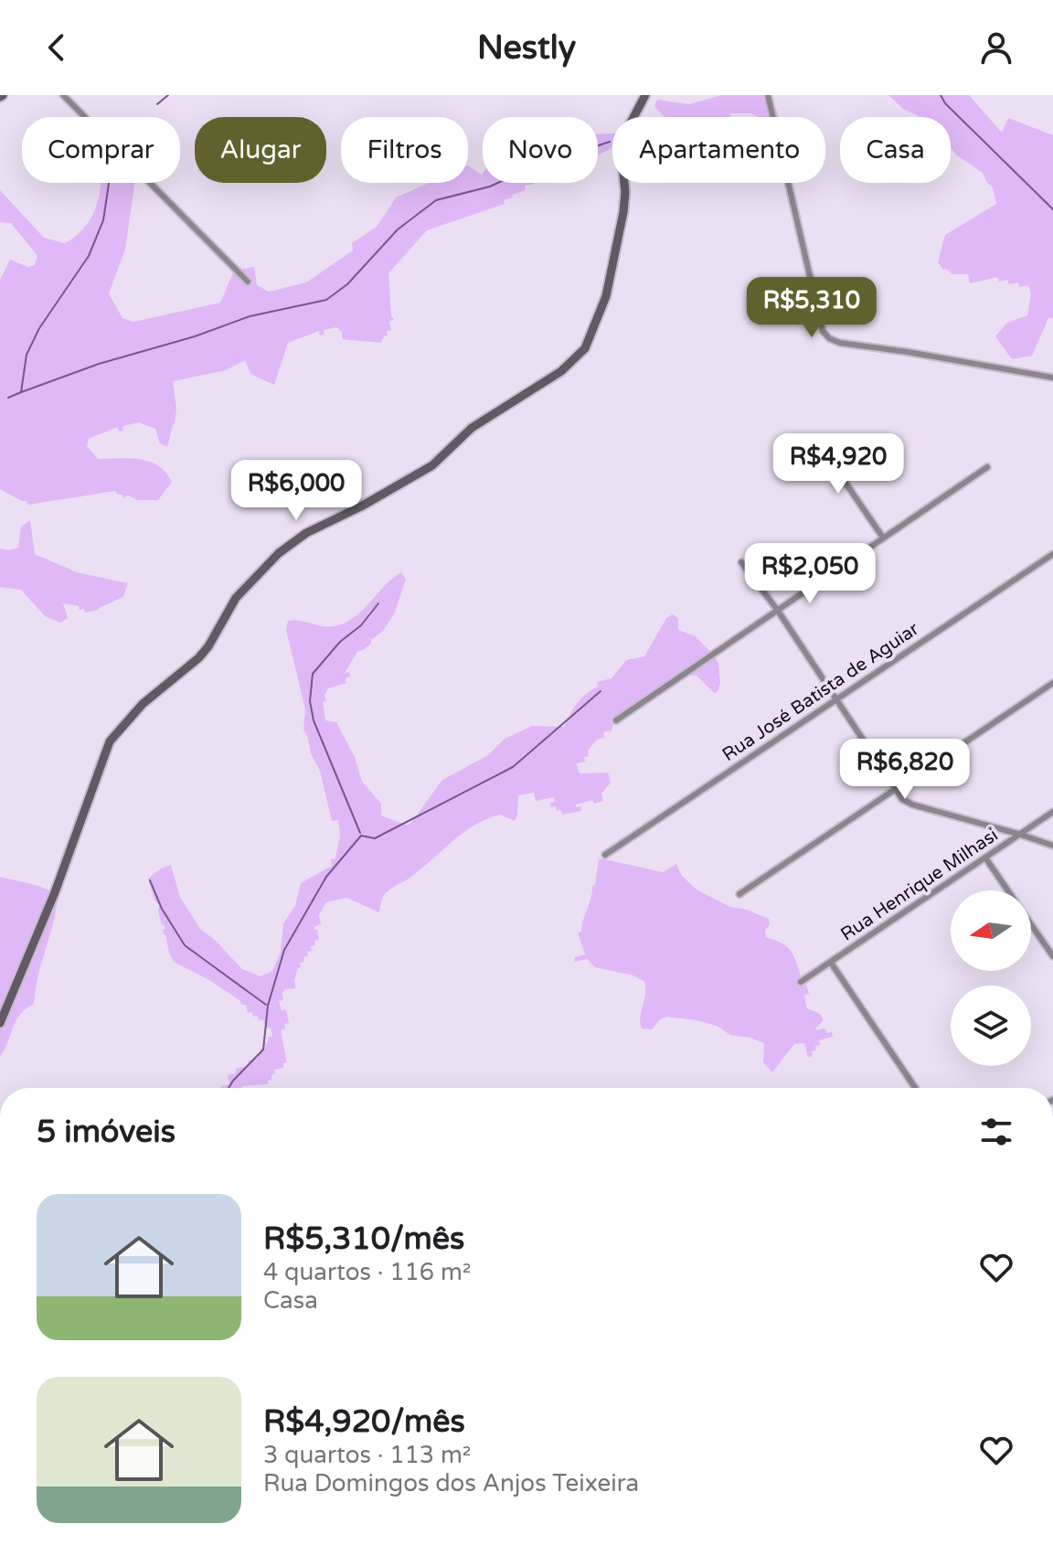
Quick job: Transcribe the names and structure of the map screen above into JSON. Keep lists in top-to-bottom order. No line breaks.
{"streets":{"street":["Rua José Batista de Aguiar","Rua Henrique Milhasi"]},"north":"left","page":{"header":"Nestly","chip":["Comprar","Alugar","Filtros","Novo","Apartamento","Casa"],"price":["R$5,310","R$4,920","R$6,000","R$2,050","R$6,820"],"heading":"5 imóveis","list":[{"name":"R$5,310/mês","note":"4 quartos · 116 m² · Casa"},{"name":"R$4,920/mês","note":"3 quartos · 113 m² · Rua Domingos dos Anjos Teixeira"}]}}
